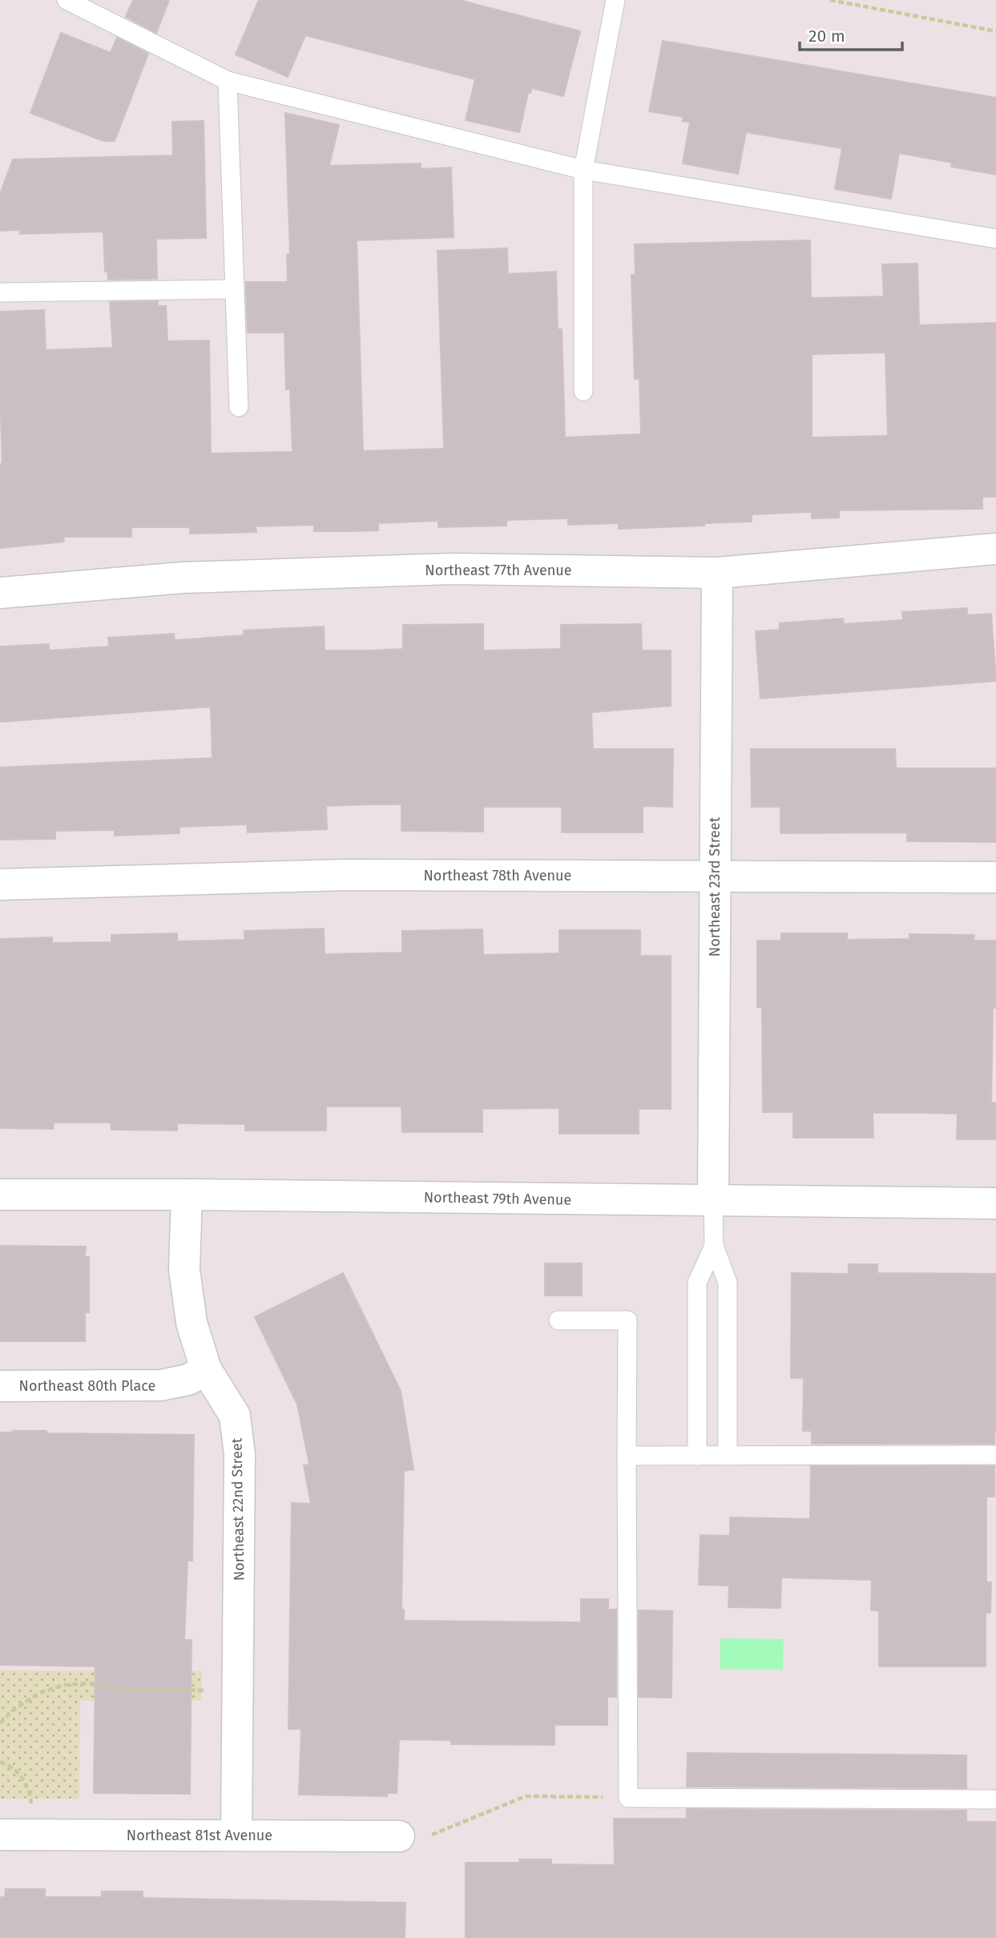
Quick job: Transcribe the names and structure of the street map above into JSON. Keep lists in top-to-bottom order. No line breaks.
{"streets":{"street":["Northeast 77th Avenue","Northeast 78th Avenue","Northeast 23rd Street","Northeast 79th Avenue","Northeast 80th Place","Northeast 22nd Street","Northeast 81st Avenue"]},"crossings":[["Northeast 77th Avenue","Northeast 23rd Street"],["Northeast 78th Avenue","Northeast 23rd Street"],["Northeast 23rd Street","Northeast 79th Avenue"],["Northeast 79th Avenue","Northeast 22nd Street"],["Northeast 80th Place","Northeast 22nd Street"],["Northeast 22nd Street","Northeast 81st Avenue"]],"scale_bar":"20 m"}
